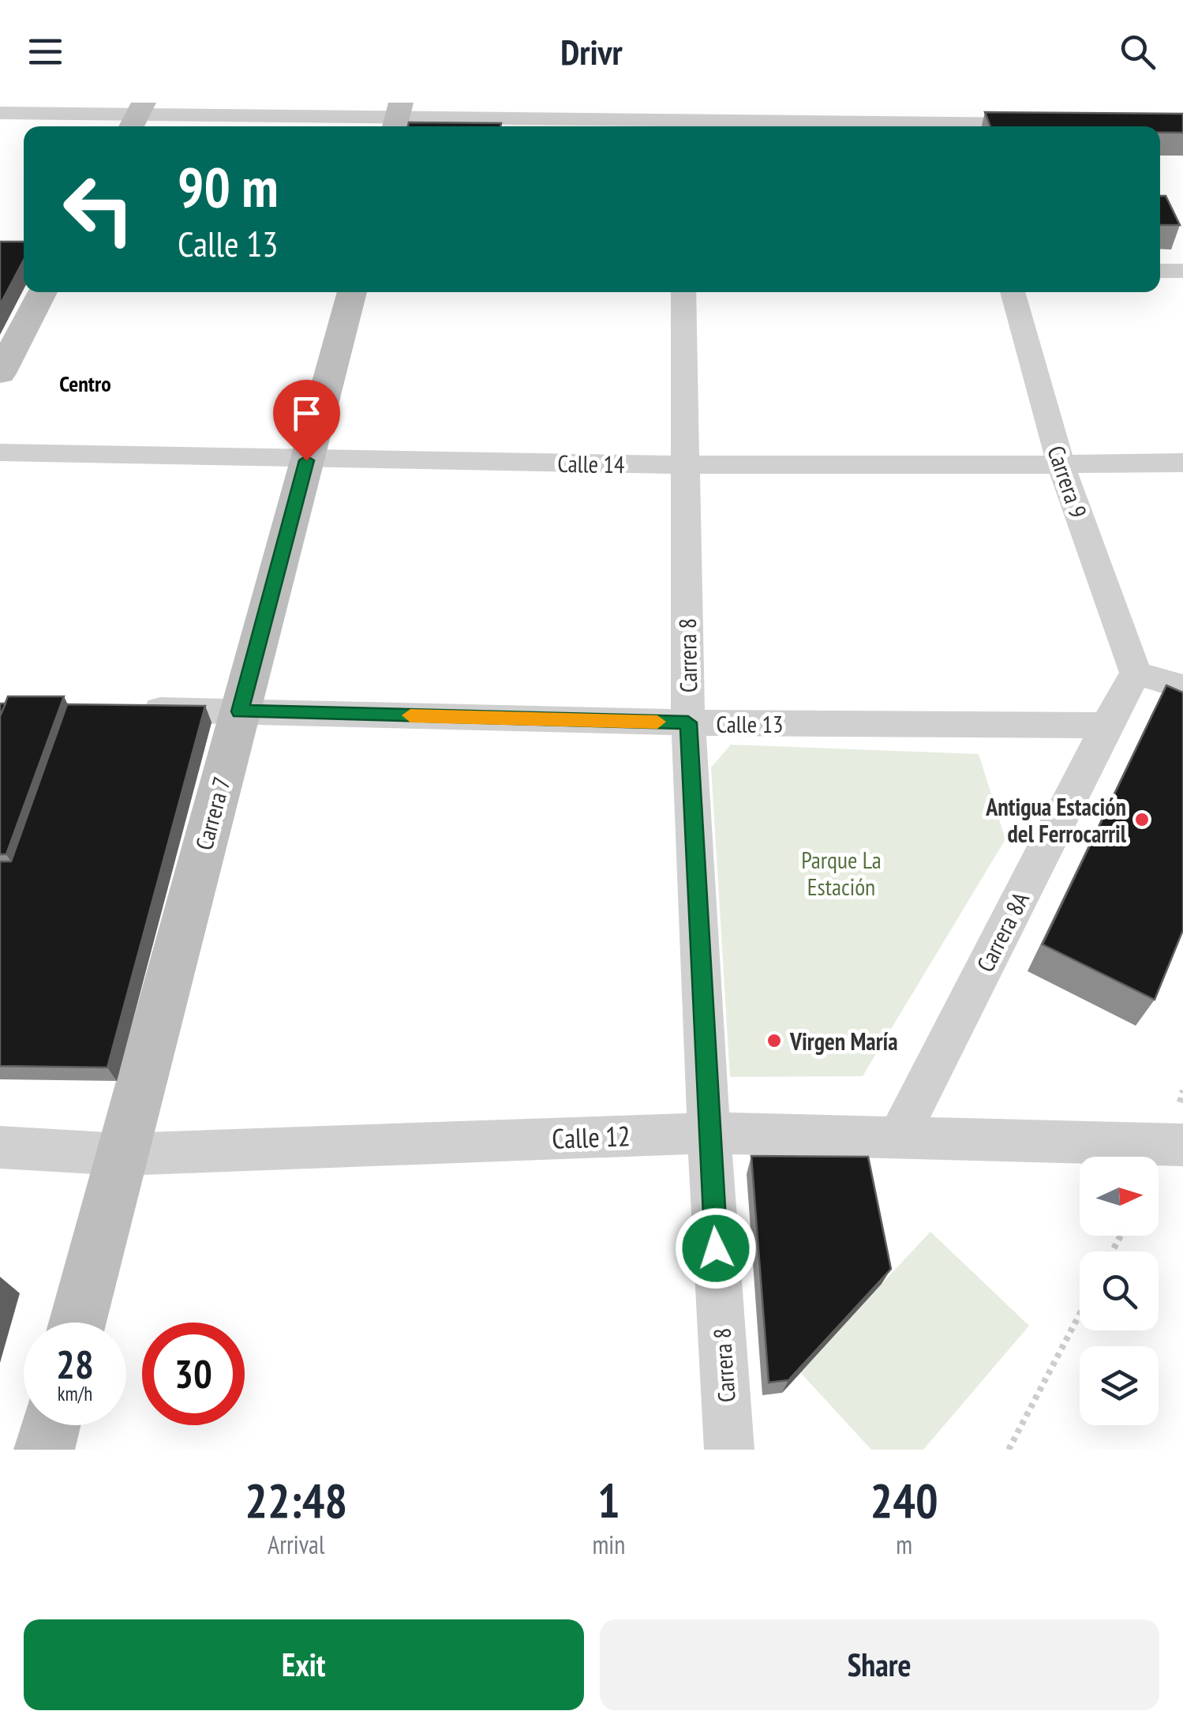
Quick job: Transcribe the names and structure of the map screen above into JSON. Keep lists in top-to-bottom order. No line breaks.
{"streets":{"main road":["Carrera 7"],"street":["Calle 14","Carrera 9","Carrera 8","Calle 13","Carrera 8A","Calle 12"]},"crossings":[["Calle 14","Carrera 9"],["Calle 14","Carrera 8"],["Calle 14","Carrera 7"],["Carrera 8","Calle 13"],["Carrera 8","Calle 12"],["Calle 13","Carrera 7"],["Calle 13","Carrera 8A"],["Carrera 7","Calle 12"],["Carrera 8A","Calle 12"]],"districts":["Centro"],"parks":["Parque La Estación"],"places":["Antigua Estación del Ferrocarril","Virgen María"],"north":"right","page":{"header":"Drivr","turn":["90 m","Calle 13"],"speed":"28 km/h","limit":"30","eta":["22:48","Arrival","1","min","240","m"],"buttons":["Exit","Share"]}}
